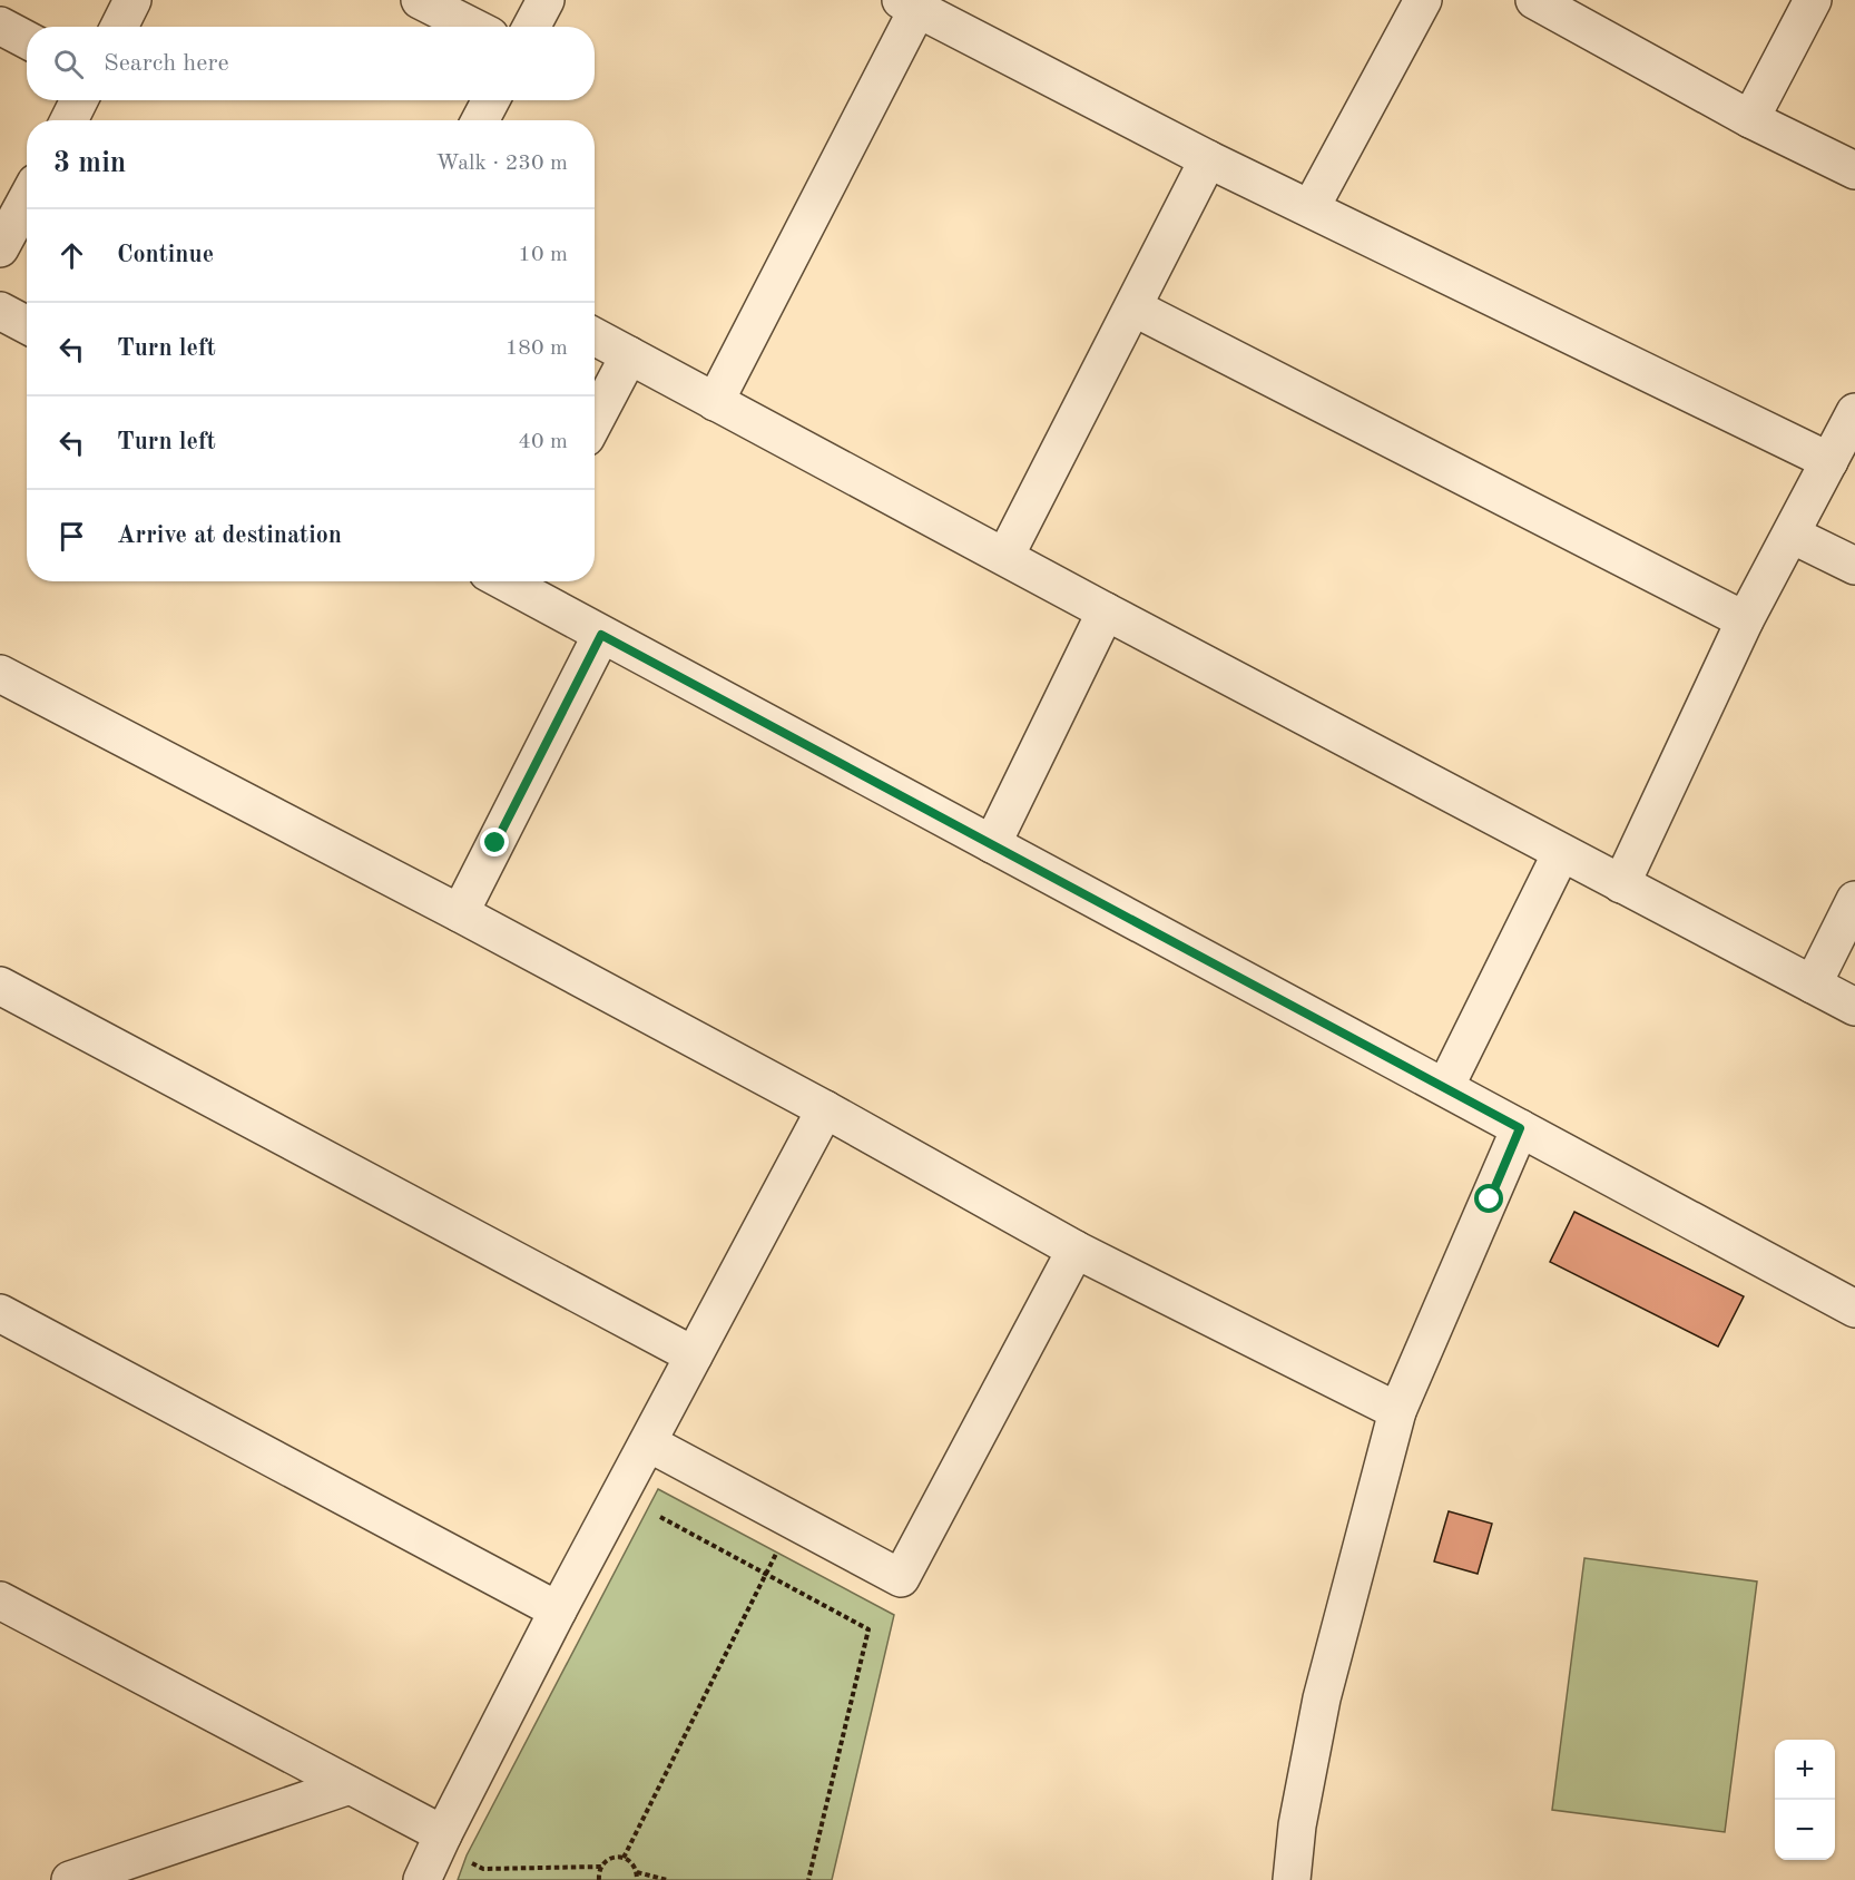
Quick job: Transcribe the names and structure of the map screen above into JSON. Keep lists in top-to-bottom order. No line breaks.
{"page":{"search":"Search here","heading":["3 min","Walk · 230 m"],"list":[["Continue","10 m"],["Turn left","180 m"],["Turn left","40 m"],"Arrive at destination"],"map_buttons":["+","−"]}}
